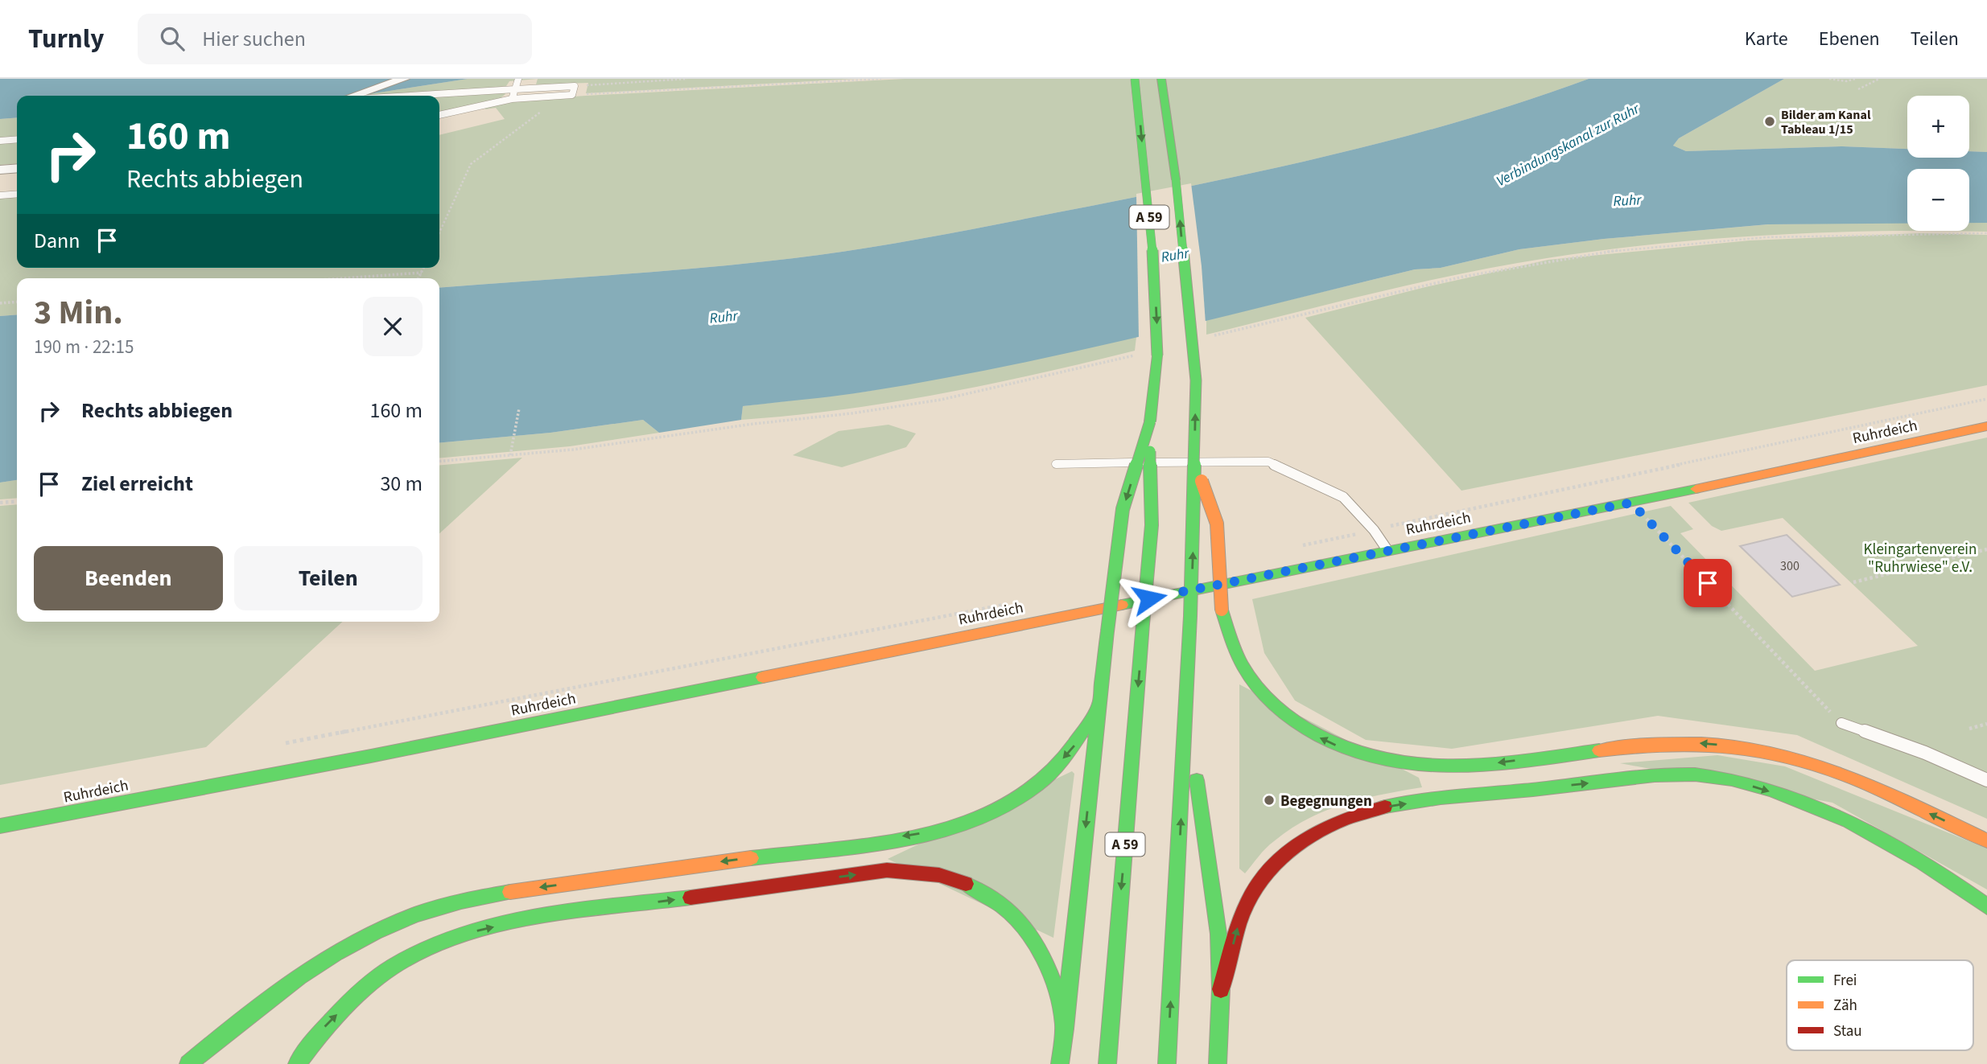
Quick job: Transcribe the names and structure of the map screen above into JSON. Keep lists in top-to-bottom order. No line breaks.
{"streets":{"main road":["A 59","Ruhrdeich"]},"water":["Verbindungskanal zur Ruhr","Ruhr"],"parks":["Kleingartenverein \"Ruhrwiese\" e.V."],"places":["Bilder am Kanal Tableau 1/15","Begegnungen"],"house_numbers":["300"],"legend":["Frei","Zäh","Stau"],"page":{"header":"Turnly","search":"Hier suchen","nav":["Karte","Ebenen","Teilen"],"map_buttons":["+","−"],"turn":["160 m","Rechts abbiegen"],"then":"Dann","heading":["3 Min.","190 m · 22:15"],"list":[{"name":"Rechts abbiegen","value":"160 m"},{"name":"Ziel erreicht","value":"30 m"}],"buttons":["Beenden","Teilen"]}}
